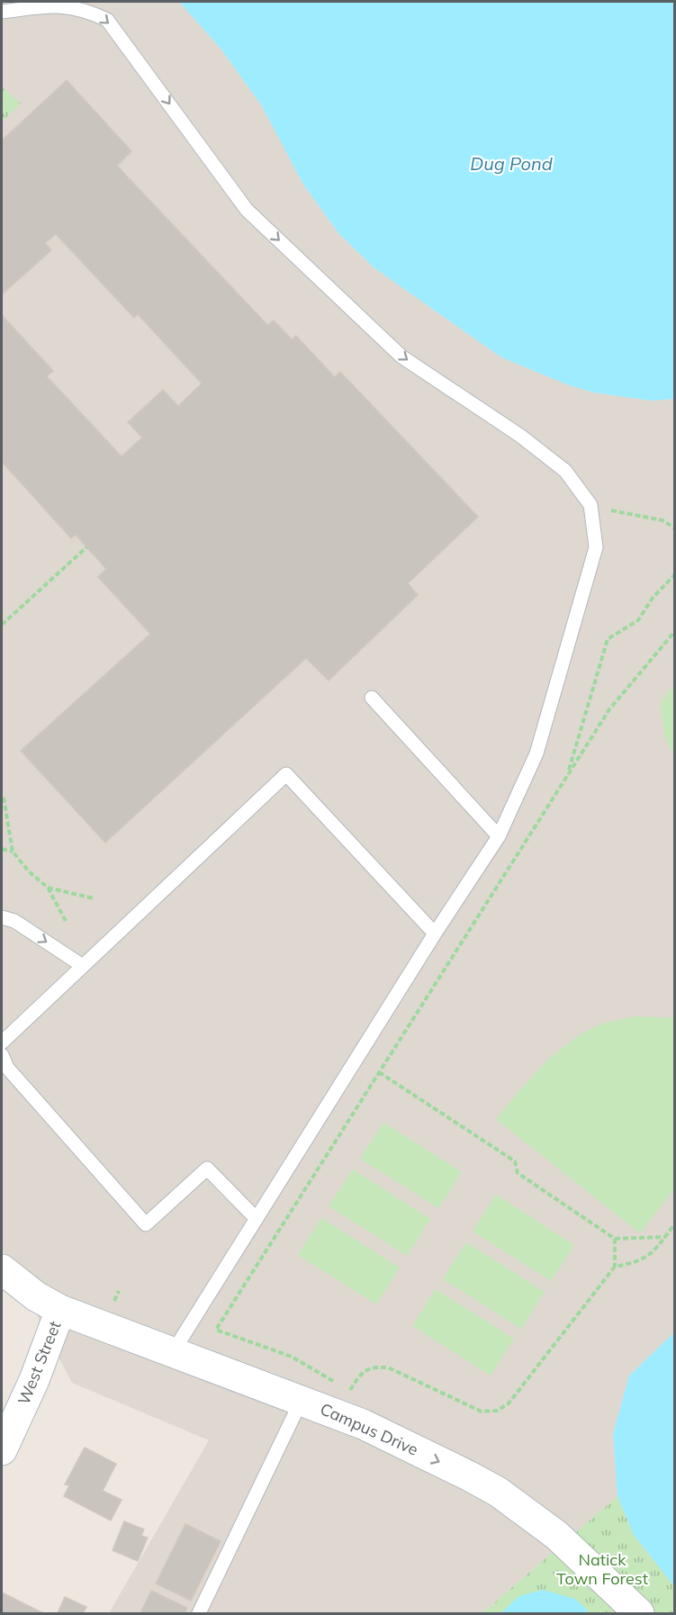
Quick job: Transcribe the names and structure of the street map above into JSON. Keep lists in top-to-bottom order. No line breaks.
{"streets":{"street":["West Street","Campus Drive"]},"crossings":[["West Street","Campus Drive"]],"one_way":["Campus Drive"],"water":["Dug Pond"],"parks":["Natick Town Forest"]}
